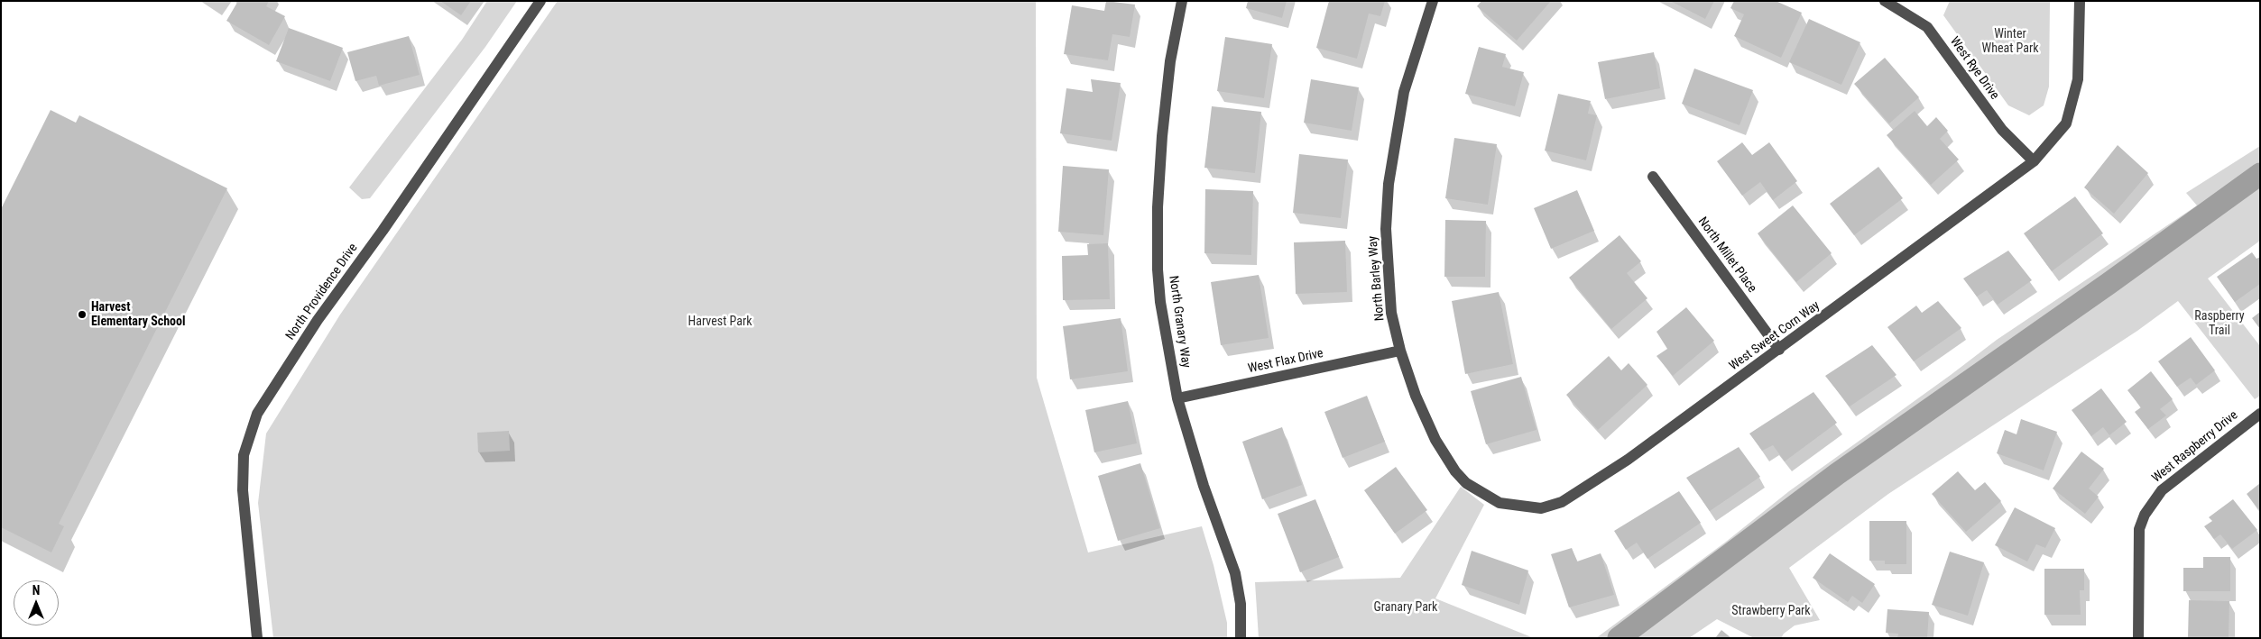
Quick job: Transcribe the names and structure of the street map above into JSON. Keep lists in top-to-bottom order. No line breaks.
{"streets":{"street":["West Rye Drive","North Millet Place","North Barley Way","North Providence Drive","North Granary Way","West Sweet Corn Way","West Flax Drive","West Raspberry Drive"]},"crossings":[["West Rye Drive","West Sweet Corn Way"],["North Millet Place","West Sweet Corn Way"],["North Barley Way","West Sweet Corn Way"],["North Barley Way","West Flax Drive"],["North Granary Way","West Flax Drive"]],"parks":["Winter Wheat Park","Raspberry Trail","Harvest Park","Granary Park","Strawberry Park"],"places":["Harvest Elementary School"],"north":"top"}
